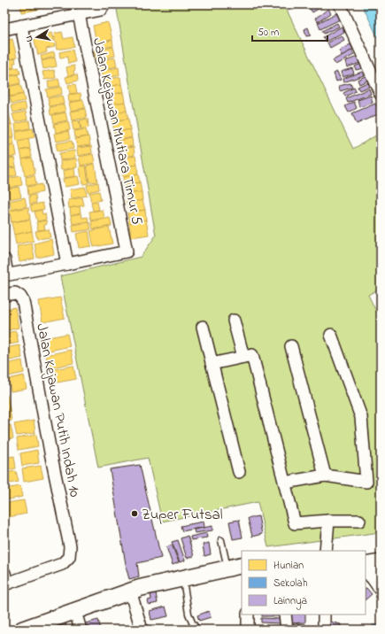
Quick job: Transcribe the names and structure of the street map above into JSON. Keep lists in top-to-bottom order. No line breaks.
{"streets":{"street":["Jalan Kejawan Mutiara Timur 5","Jalan Kejawan Putih Indah 10"]},"places":["Zuper Futsal"],"legend":["Hunian","Sekolah","Lainnya"],"scale_bar":"50 m","north":"left"}
